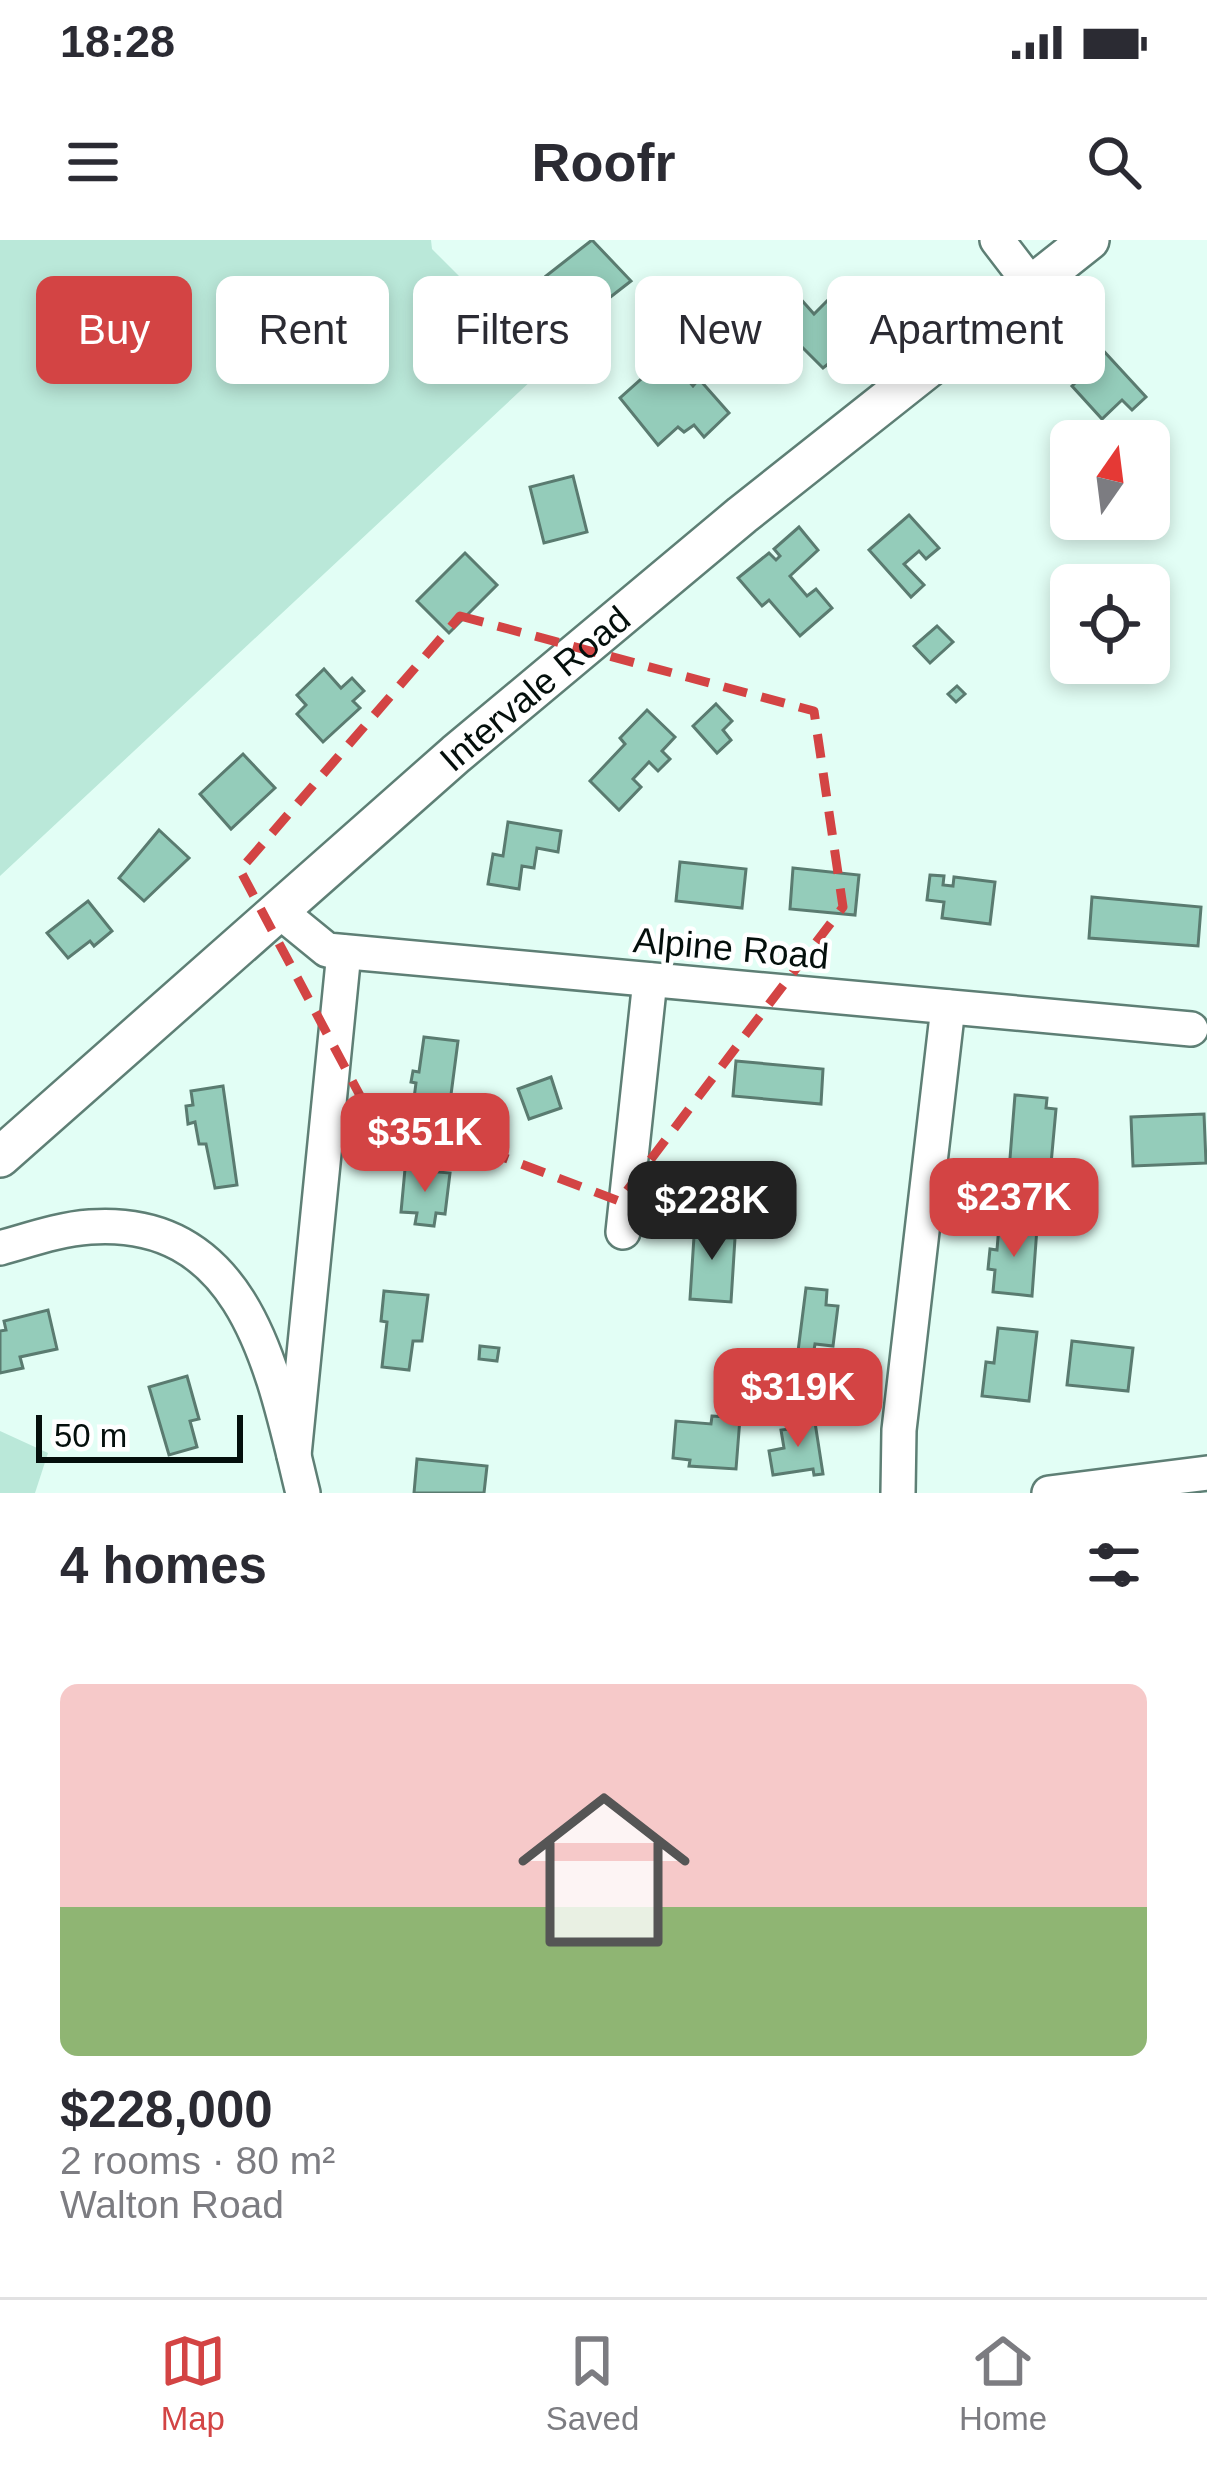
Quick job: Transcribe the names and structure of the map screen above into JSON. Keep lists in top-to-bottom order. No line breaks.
{"streets":{"street":["Intervale Road","Alpine Road"]},"crossings":[["Intervale Road","Alpine Road"]],"scale_bar":"50 m","north":"top","page":{"status":"18:28","header":"Roofr","chip":["Buy","Rent","Filters","New","Apartment"],"price":["$351K","$237K","$228K","$319K"],"scale":"50 m","heading":"4 homes","list":[{"name":"$228,000","note":"2 rooms · 80 m² · Walton Road"}],"tabs":["Map","Saved","Home"]}}
